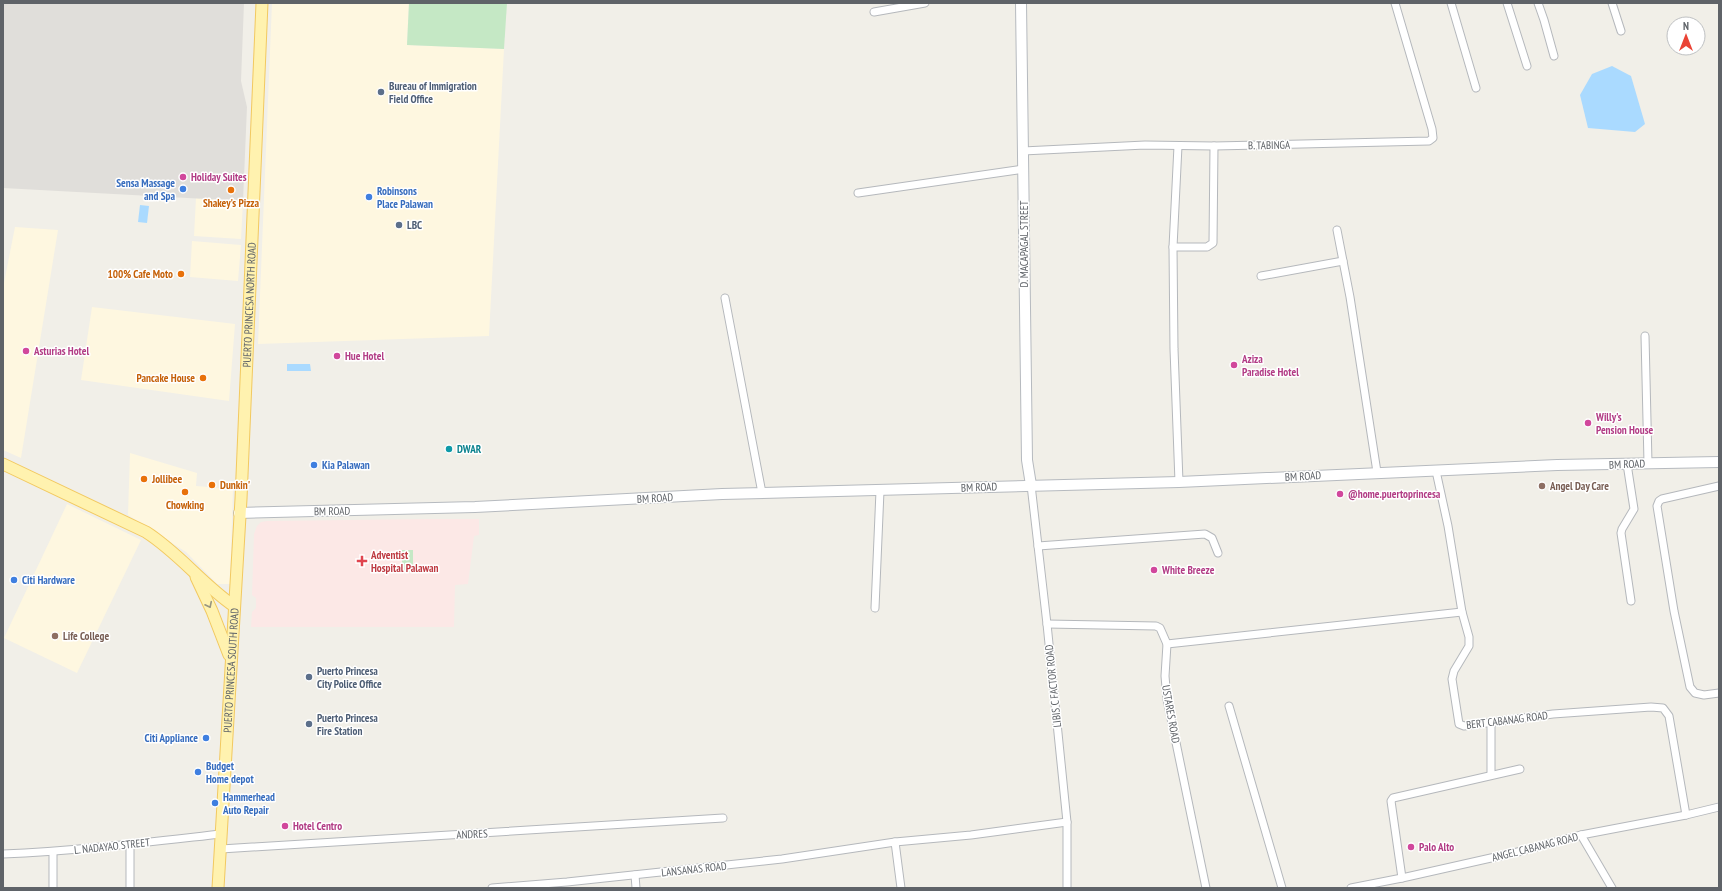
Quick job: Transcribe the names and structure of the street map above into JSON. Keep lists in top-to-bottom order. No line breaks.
{"streets":{"main road":["PUERTO PRINCESA NORTH ROAD","PUERTO PRINCESA SOUTH ROAD"],"street":["B. TABINGA","D. MACAPAGAL STREET","BM ROAD","LIBIS C FACTOR ROAD","USTARES ROAD","BERT CABANAG ROAD","ANDRES","L. NADAYAO STREET","ANGEL CABANAG ROAD","LANSANAS ROAD"]},"crossings":[["B. TABINGA","D. MACAPAGAL STREET"],["D. MACAPAGAL STREET","BM ROAD"],["D. MACAPAGAL STREET","LIBIS C FACTOR ROAD"],["PUERTO PRINCESA NORTH ROAD","BM ROAD"],["PUERTO PRINCESA NORTH ROAD","PUERTO PRINCESA SOUTH ROAD"],["BM ROAD","LIBIS C FACTOR ROAD"],["BM ROAD","BERT CABANAG ROAD"],["PUERTO PRINCESA SOUTH ROAD","ANDRES"],["PUERTO PRINCESA SOUTH ROAD","L. NADAYAO STREET"],["LIBIS C FACTOR ROAD","USTARES ROAD"],["LIBIS C FACTOR ROAD","LANSANAS ROAD"],["BERT CABANAG ROAD","ANGEL CABANAG ROAD"]],"places":{"other":["Bureau of Immigration Field Office","Holiday Suites","Sensa Massage and Spa","Shakey's Pizza","Robinsons Place Palawan","LBC","100% Cafe Moto","Asturias Hotel","Hue Hotel","Aziza Paradise Hotel","Pancake House","Willy's Pension House","DWAR","Kia Palawan","Jollibee","Dunkin'","Angel Day Care","Chowking","@home.puertoprincesa","White Breeze","Citi Hardware","Life College","Puerto Princesa City Police Office","Puerto Princesa Fire Station","Citi Appliance","Budget Home depot","Hammerhead Auto Repair","Hotel Centro","Palo Alto"],"health":["Adventist Hospital Palawan"]},"north":"top"}
